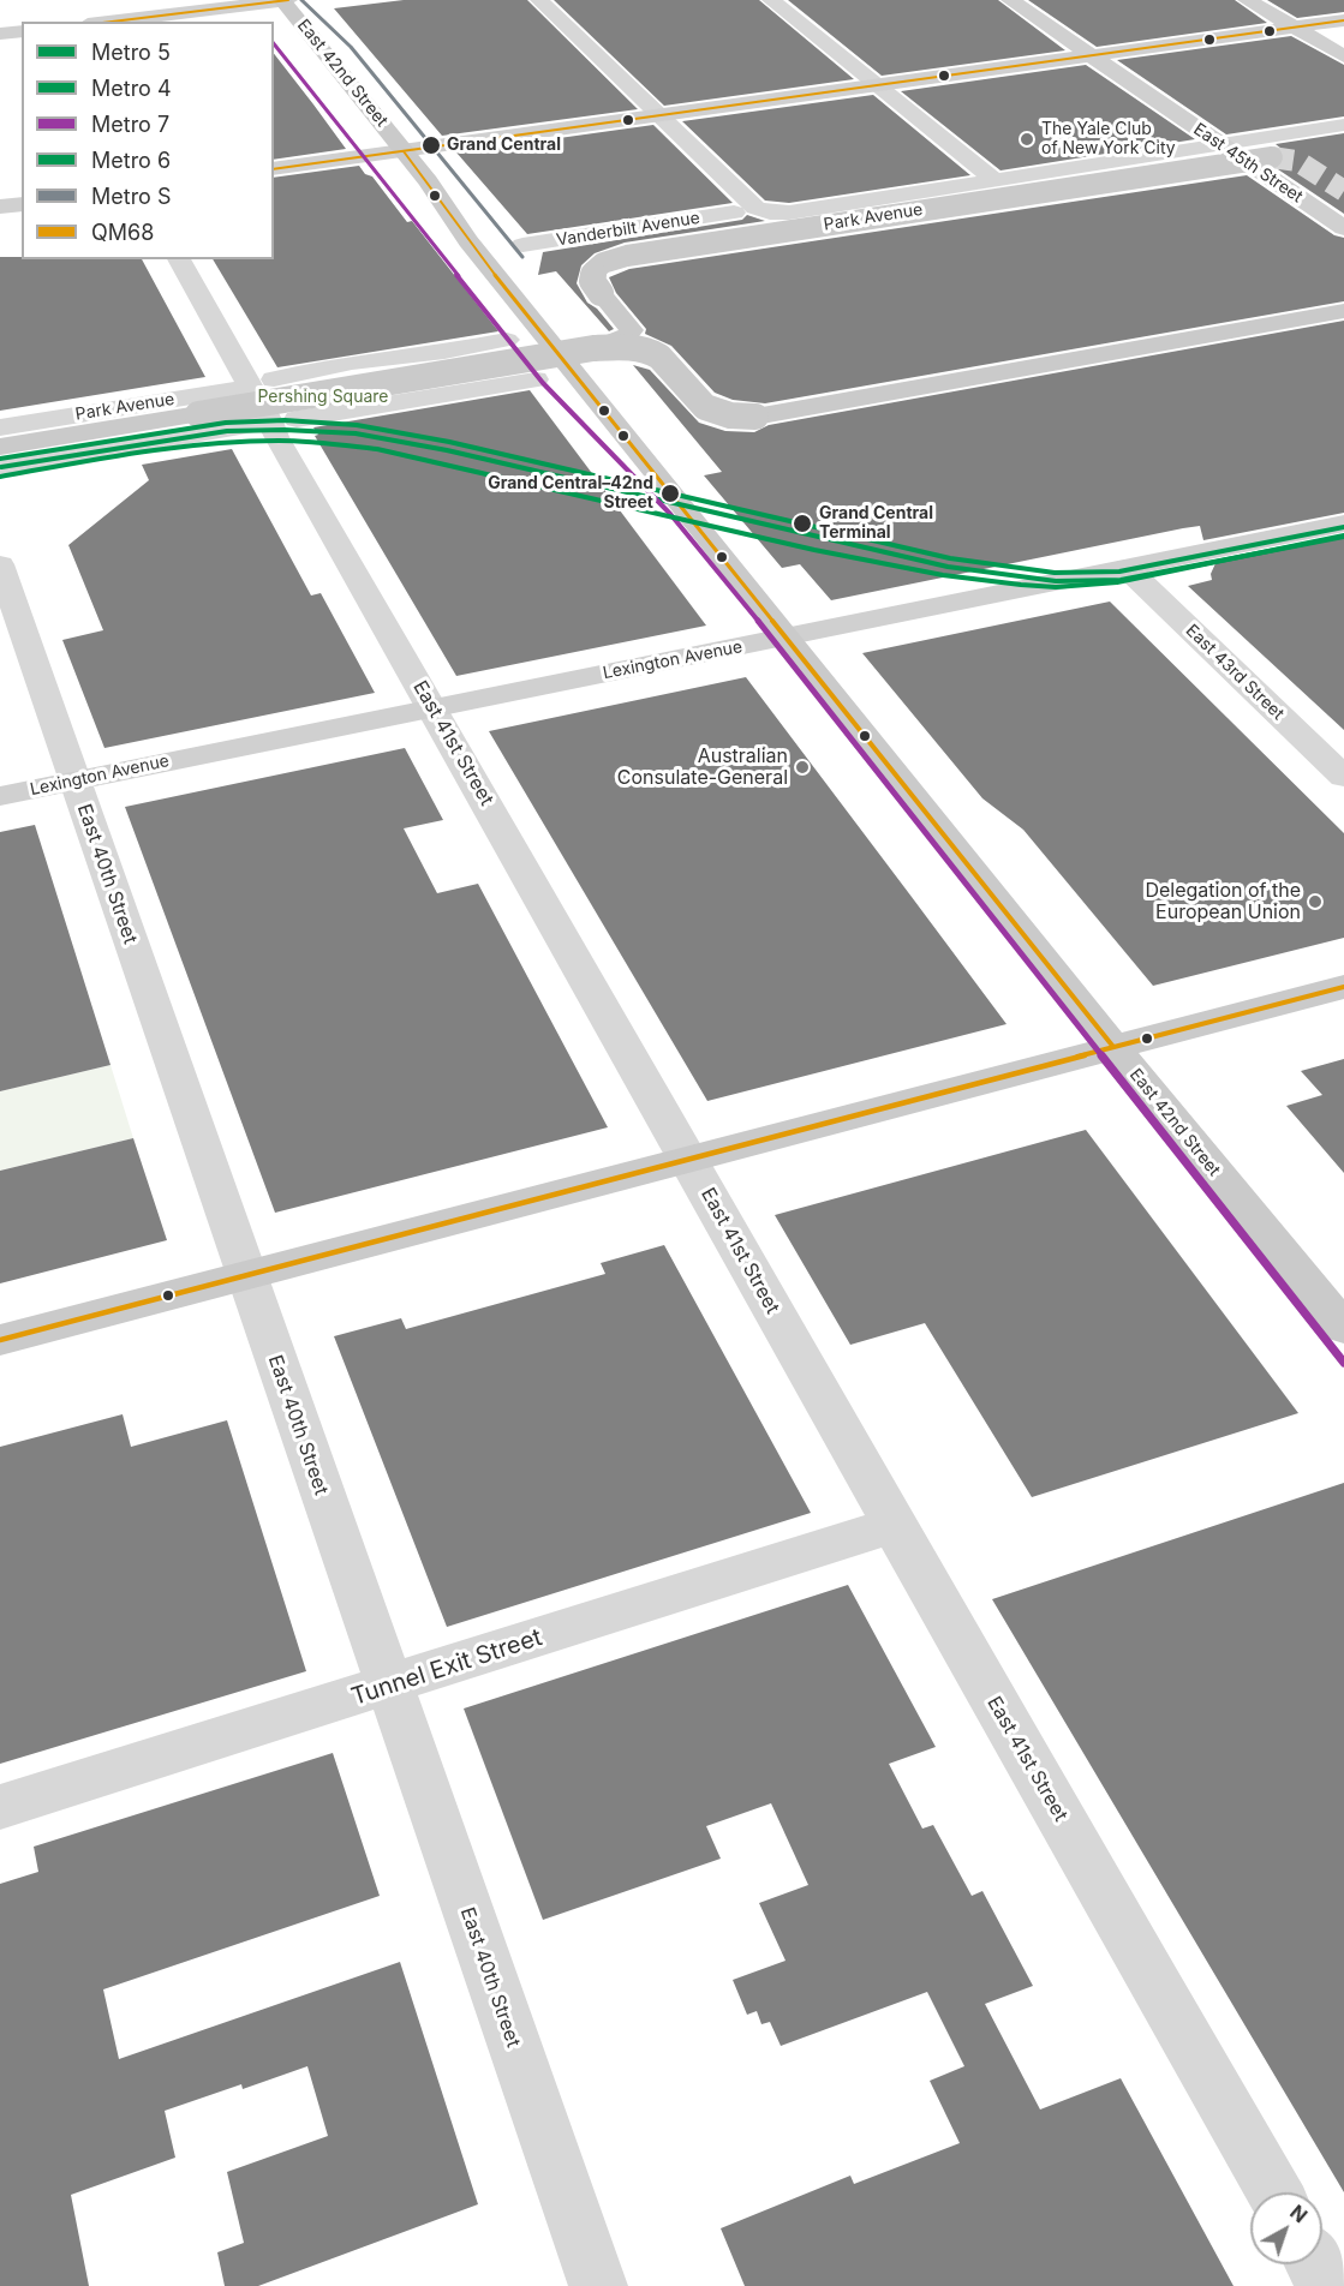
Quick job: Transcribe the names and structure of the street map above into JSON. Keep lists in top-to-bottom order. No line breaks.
{"streets":{"main road":["East 42nd Street","East 45th Street","Park Avenue","Lexington Avenue"],"street":["Vanderbilt Avenue","East 43rd Street","East 41st Street","East 40th Street","Tunnel Exit Street"]},"crossings":[["East 42nd Street","Lexington Avenue"],["Park Avenue","East 41st Street"],["Lexington Avenue","East 43rd Street"],["Lexington Avenue","East 41st Street"],["Lexington Avenue","East 40th Street"],["East 41st Street","Tunnel Exit Street"],["East 40th Street","Tunnel Exit Street"]],"parks":["Pershing Square"],"places":["The Yale Club of New York City","Grand Central","Grand Central–42nd Street","Grand Central Terminal","Australian Consulate-General","Delegation of the European Union"],"lines":["metro line S","transit line QM68","metro line 7","metro line 5","metro line 4","metro line 6"],"legend":["Metro 5","Metro 4","Metro 7","Metro 6","Metro S","QM68"],"north":"top right"}
